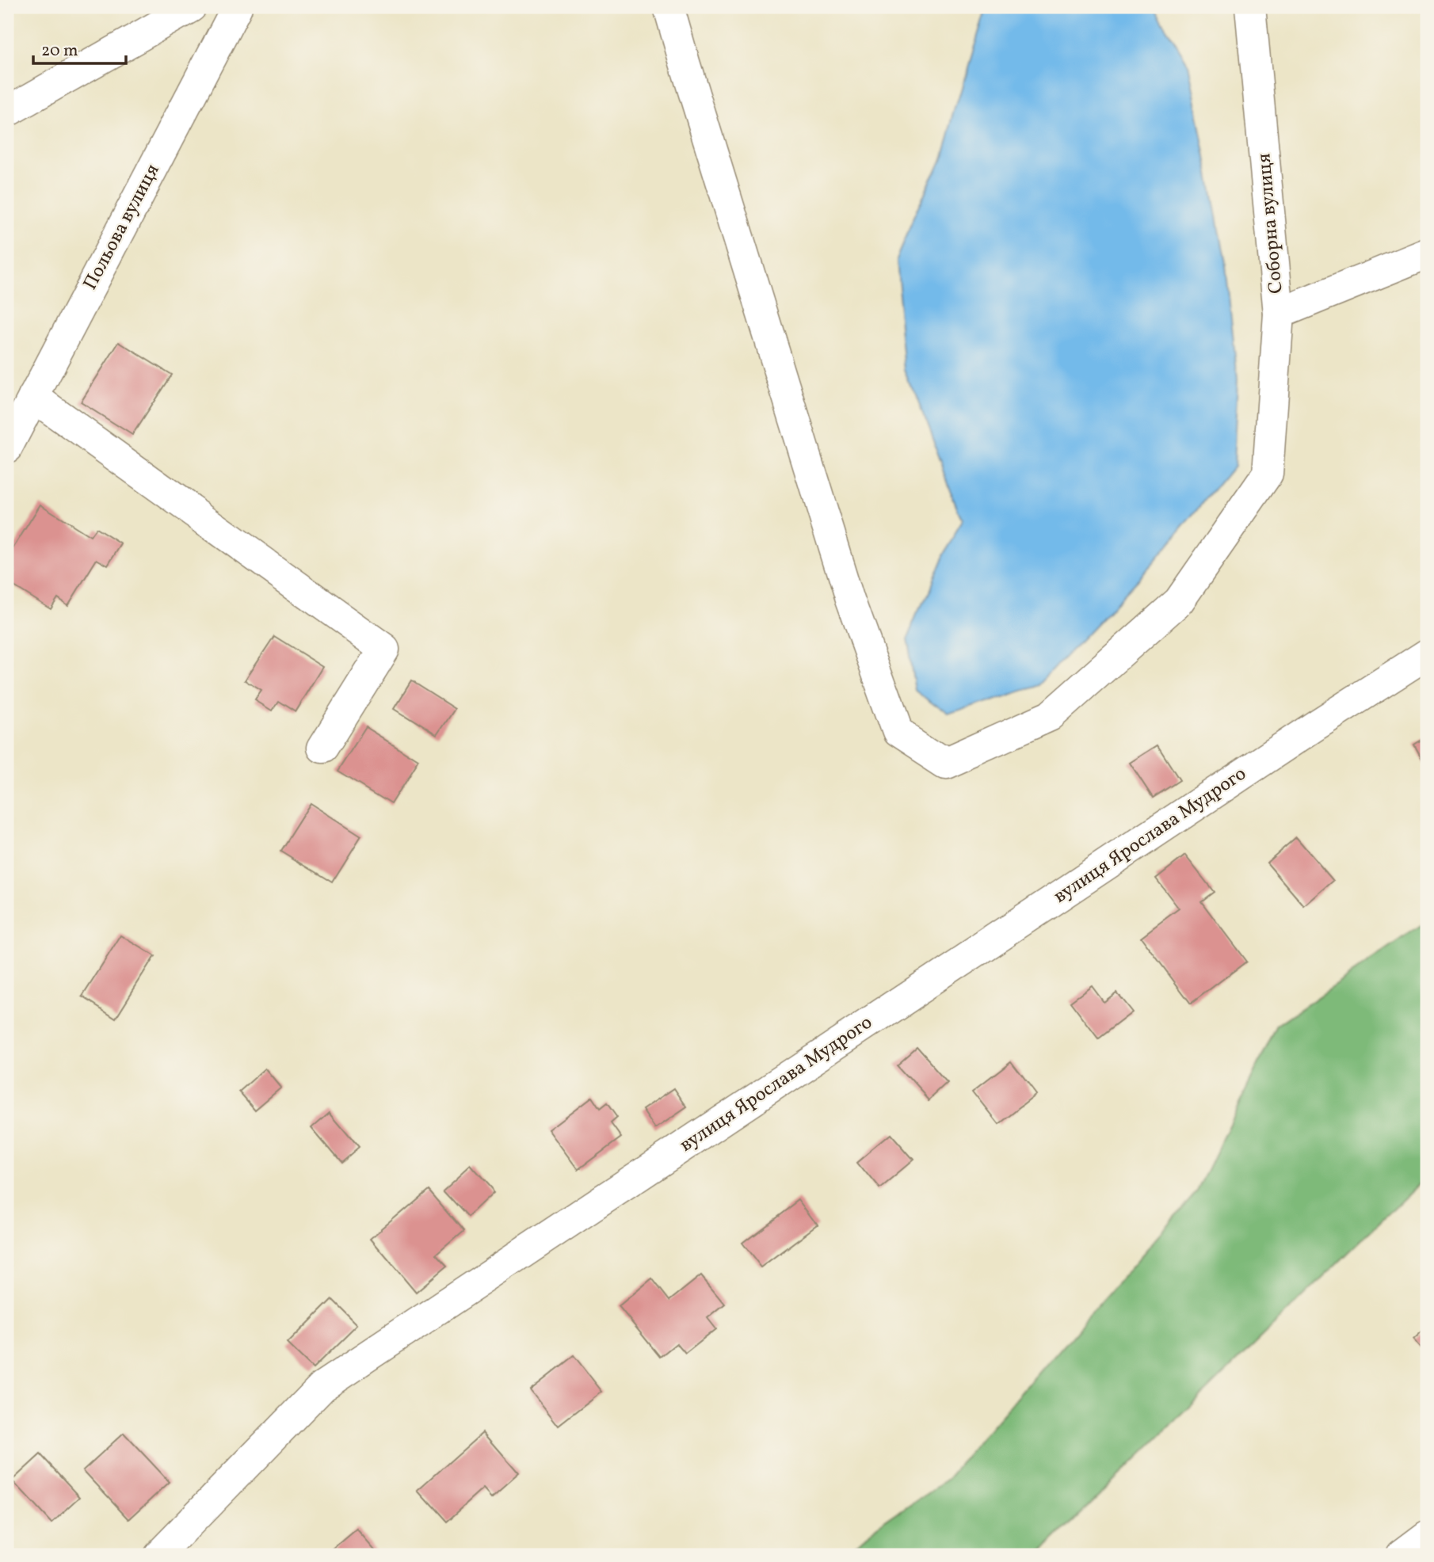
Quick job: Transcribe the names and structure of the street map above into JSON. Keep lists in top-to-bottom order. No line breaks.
{"streets":{"street":["Соборна вулиця","Польова вулиця","вулиця Ярослава Мудрого"]},"scale_bar":"20 m"}
